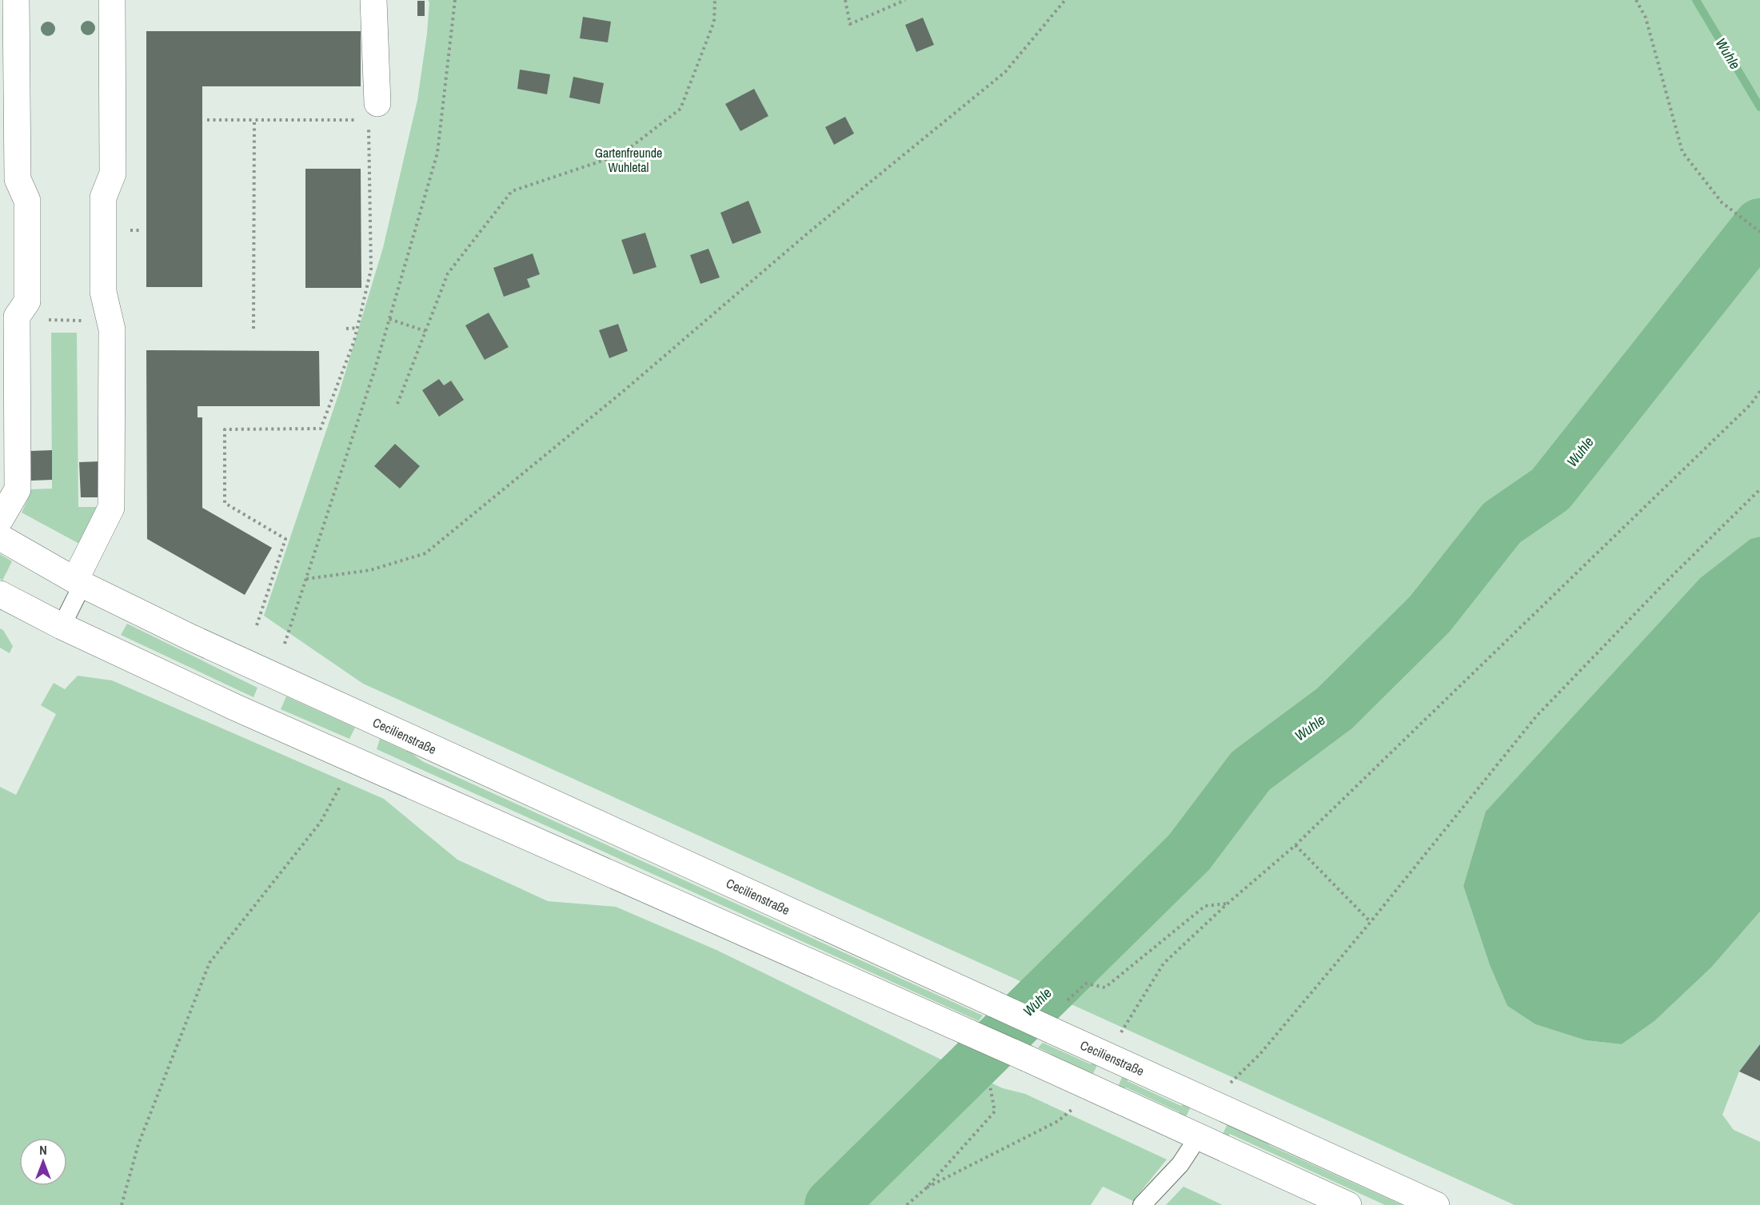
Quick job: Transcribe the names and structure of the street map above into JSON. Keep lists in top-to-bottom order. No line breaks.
{"streets":{"street":["Cecilienstraße"]},"water":["Wuhle"],"parks":["Gartenfreunde Wuhletal"],"north":"top"}
